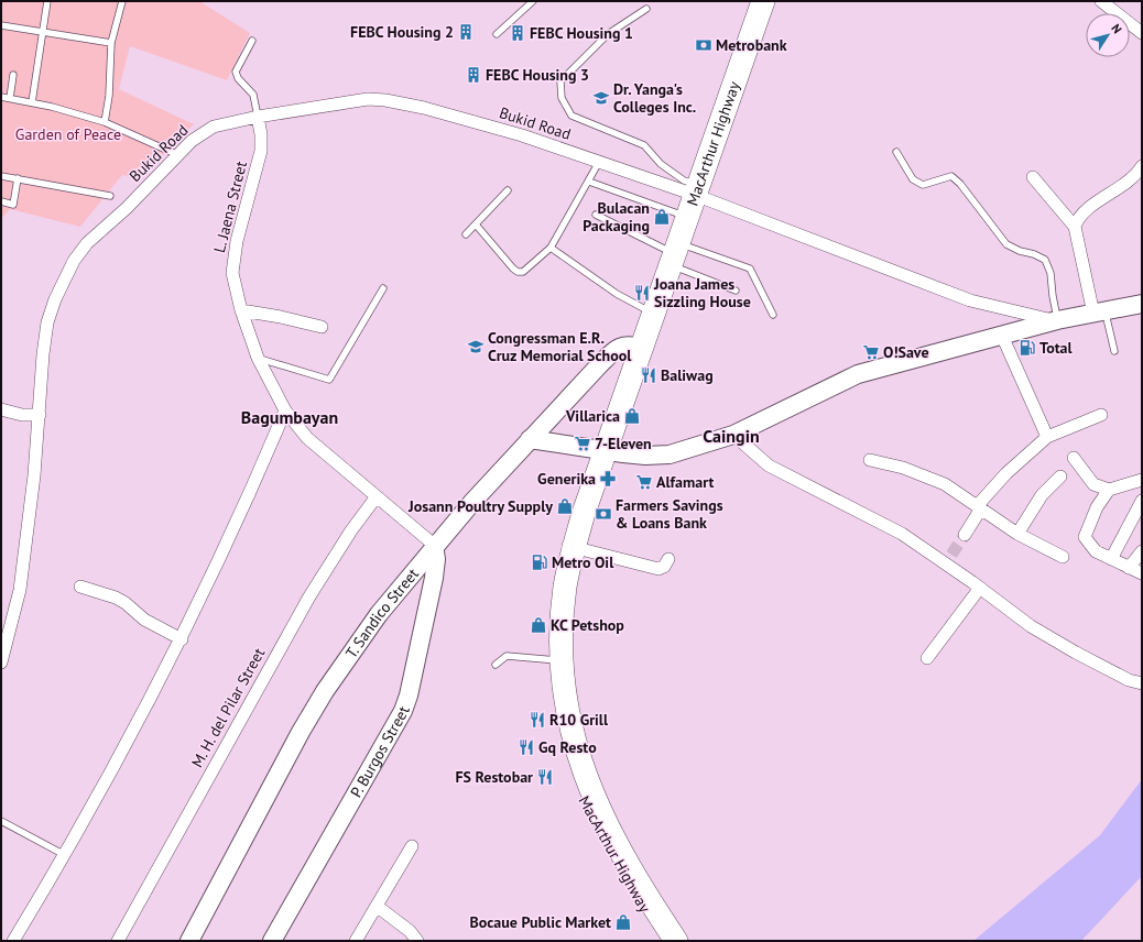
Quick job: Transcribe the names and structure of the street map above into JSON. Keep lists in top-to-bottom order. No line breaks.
{"streets":{"highway":["MacArthur Highway"],"main road":["T. Sandico Street","P. Burgos Street"],"street":["Bukid Road","L. Jaena Street","M. H. del Pilar Street"]},"crossings":[["Bukid Road","MacArthur Highway"],["Bukid Road","L. Jaena Street"],["MacArthur Highway","T. Sandico Street"],["L. Jaena Street","T. Sandico Street"],["L. Jaena Street","M. H. del Pilar Street"],["L. Jaena Street","P. Burgos Street"],["T. Sandico Street","P. Burgos Street"]],"districts":["Bagumbayan","Caingin"],"parks":["Garden of Peace"],"places":{"building":["FEBC Housing 2","FEBC Housing 1","FEBC Housing 3"],"bank":["Metrobank","Farmers Savings & Loans Bank"],"school or university":["Dr. Yanga's Colleges Inc.","Congressman E.R. Cruz Memorial School"],"shop":["Bulacan Packaging","Villarica","Josann Poultry Supply","KC Petshop","Bocaue Public Market"],"restaurant":["Joana James Sizzling House","Baliwag","R10 Grill","Gq Resto","FS Restobar"],"fuel station":["Total","Metro Oil"],"supermarket":["O!Save","7-Eleven","Alfamart"],"pharmacy":["Generika"]},"north":"top right"}
